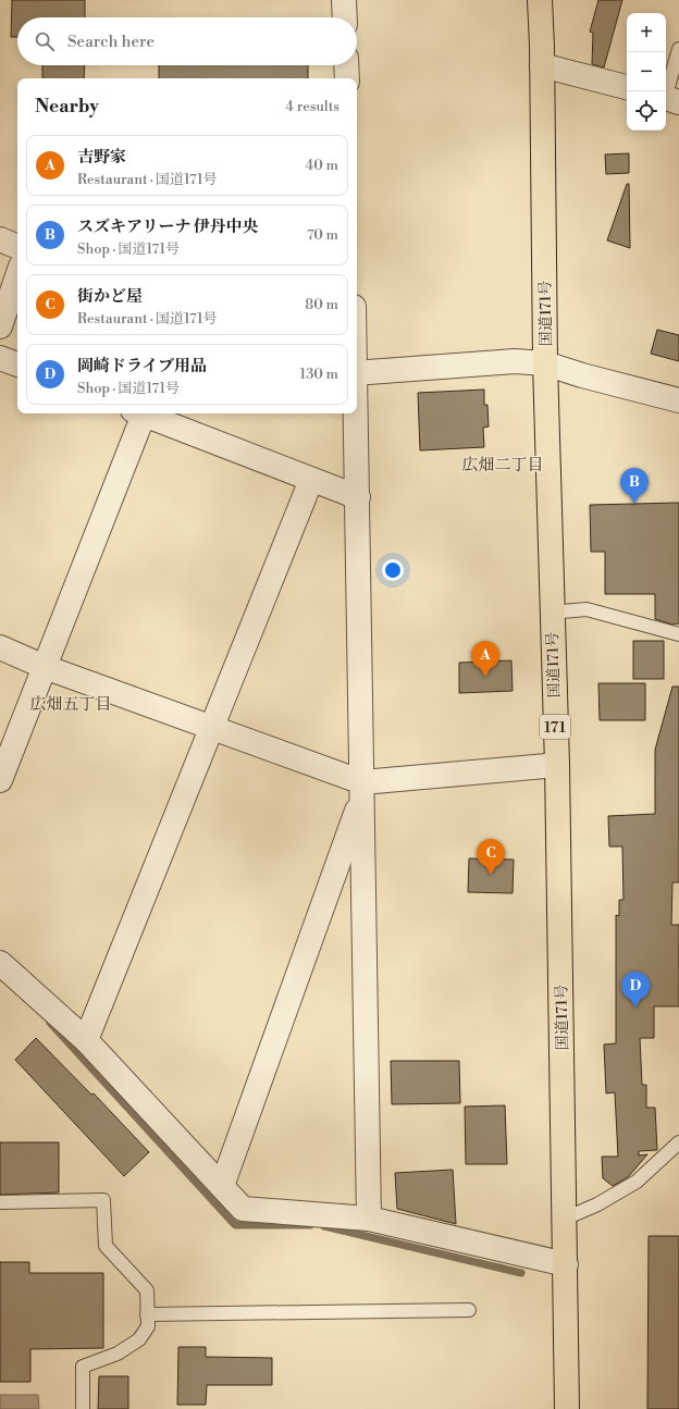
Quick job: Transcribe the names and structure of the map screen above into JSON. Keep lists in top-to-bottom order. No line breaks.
{"streets":{"highway":["国道171号","171"]},"districts":["広畑二丁目","広畑五丁目"],"page":{"map_buttons":["+","−"],"search":"Search here","heading":["Nearby","4 results"],"list":[{"mark":"A","name":"吉野家","note":"Restaurant · 国道171号","value":"40 m"},{"mark":"B","name":"スズキアリーナ 伊丹中央","note":"Shop · 国道171号","value":"70 m"},{"mark":"C","name":"街かど屋","note":"Restaurant · 国道171号","value":"80 m"},{"mark":"D","name":"岡崎ドライブ用品","note":"Shop · 国道171号","value":"130 m"}],"pins":["B","A","C","D"]}}
